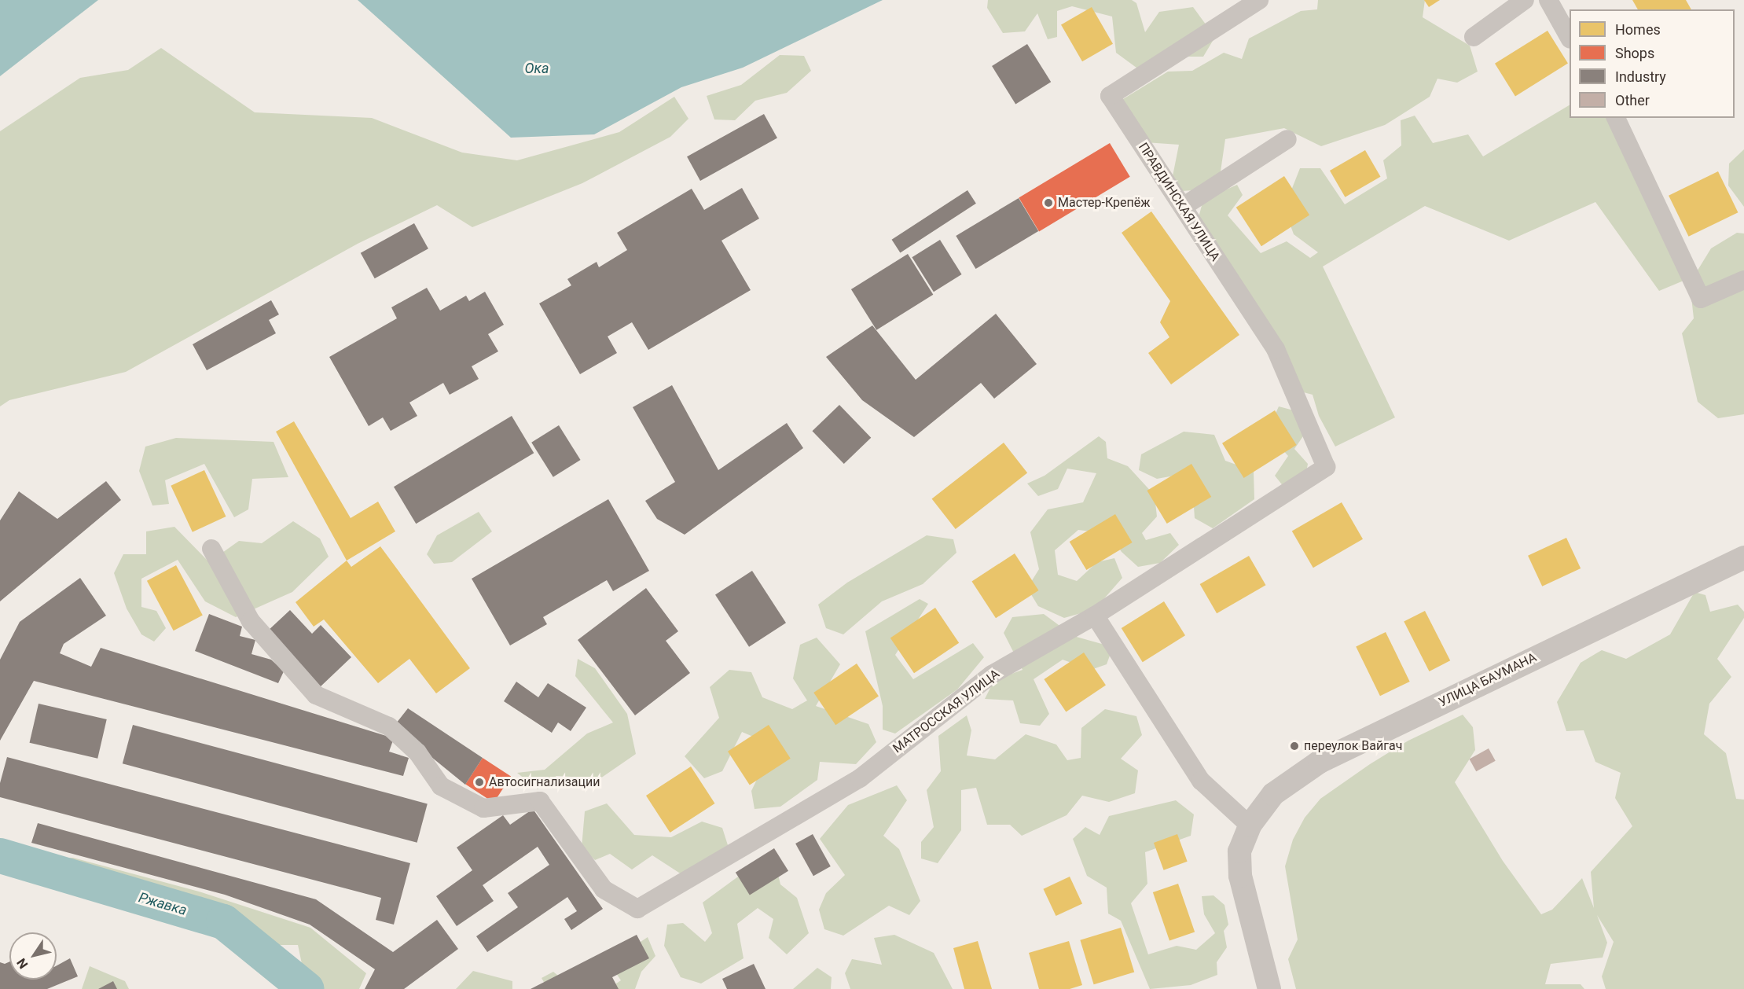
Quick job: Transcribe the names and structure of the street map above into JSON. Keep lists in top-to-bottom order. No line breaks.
{"streets":{"street":["ПРАВДИНСКАЯ УЛИЦА","УЛИЦА БАУМАНА","МАТРОССКАЯ УЛИЦА"]},"crossings":[["ПРАВДИНСКАЯ УЛИЦА","МАТРОССКАЯ УЛИЦА"]],"water":["Ока","Ржавка"],"places":["Мастер-Крепёж","переулок Вайгач","Автосигнализации"],"legend":["Homes","Shops","Industry","Other"],"north":"bottom left"}
